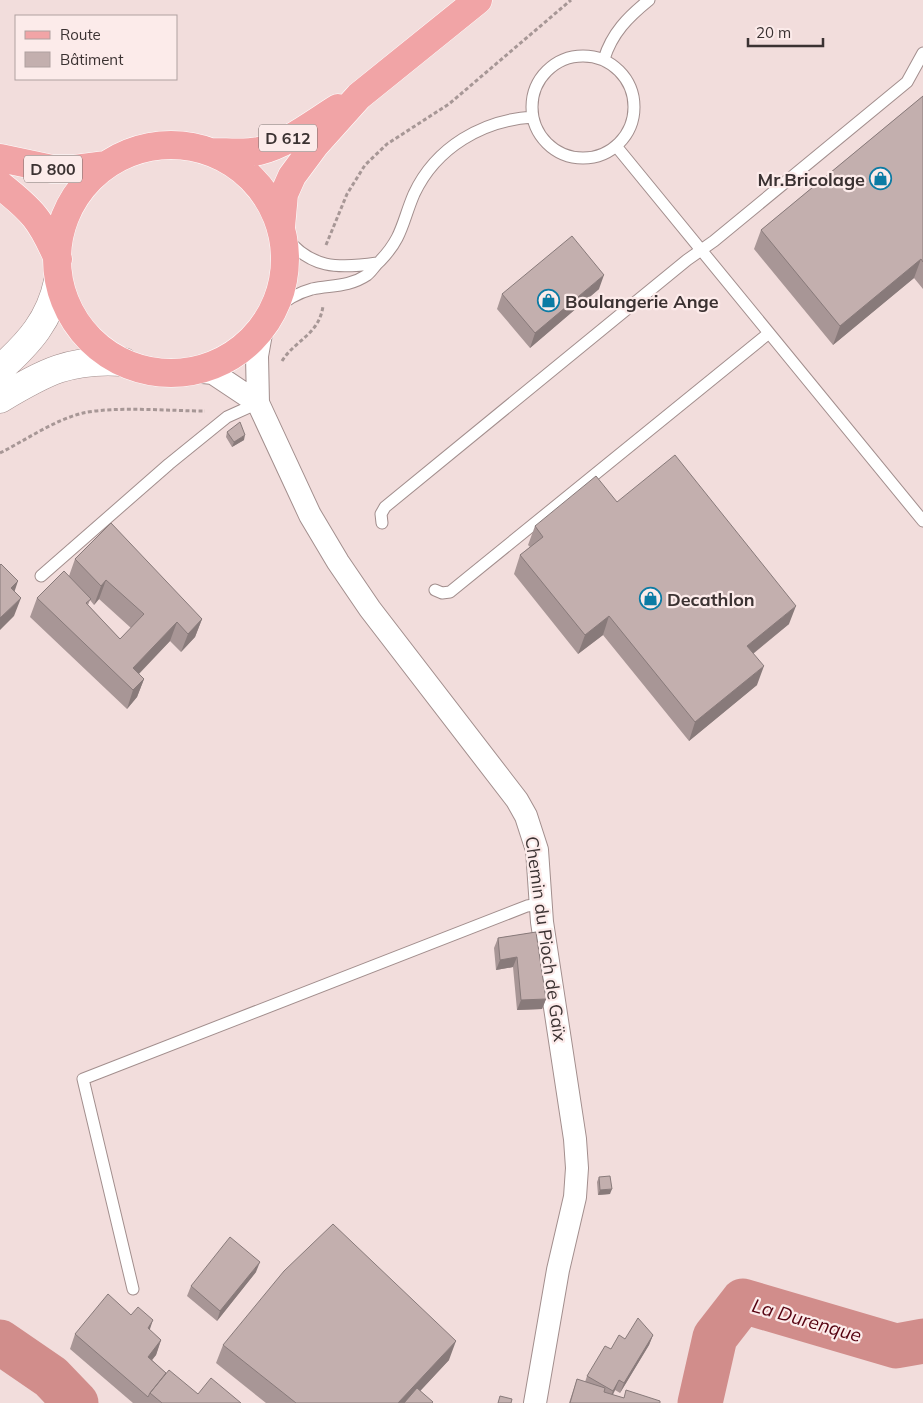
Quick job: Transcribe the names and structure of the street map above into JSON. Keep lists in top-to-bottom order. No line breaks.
{"streets":{"main road":["D 612","D 800"],"street":["Chemin du Pioch de Gaïx"]},"water":["La Durenque"],"places":{"shop":["Mr.Bricolage","Boulangerie Ange","Decathlon"]},"legend":["Route","Bâtiment"],"scale_bar":"20 m"}
